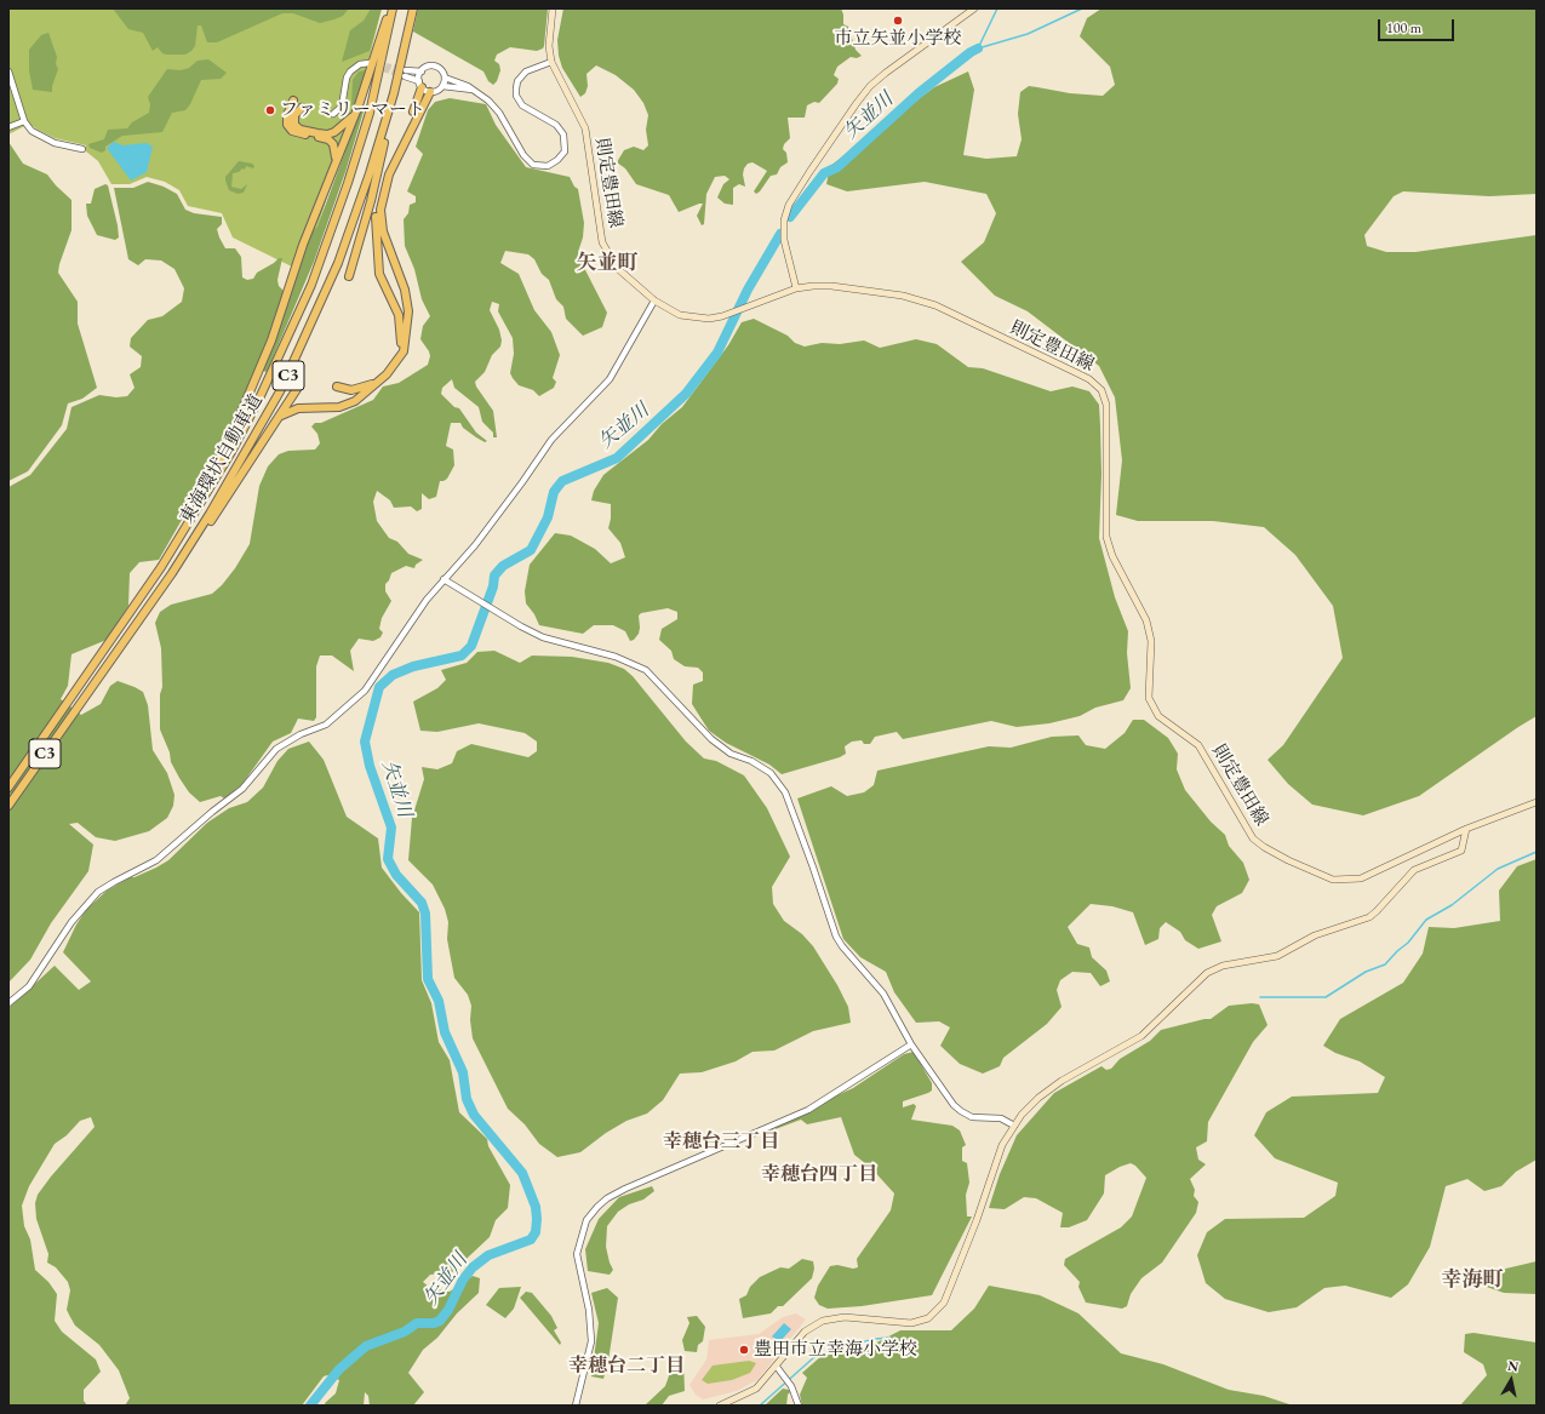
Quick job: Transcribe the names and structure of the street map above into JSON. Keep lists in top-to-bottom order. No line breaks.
{"streets":{"highway":["C3","東海環状自動車道"],"main road":["則定豊田線"]},"districts":["矢並町","幸穂台三丁目","幸穂台四丁目","幸海町","幸穂台二丁目"],"water":["矢並川"],"places":["市立矢並小学校","ファミリーマート","豊田市立幸海小学校"],"scale_bar":"100 m","north":"top"}
